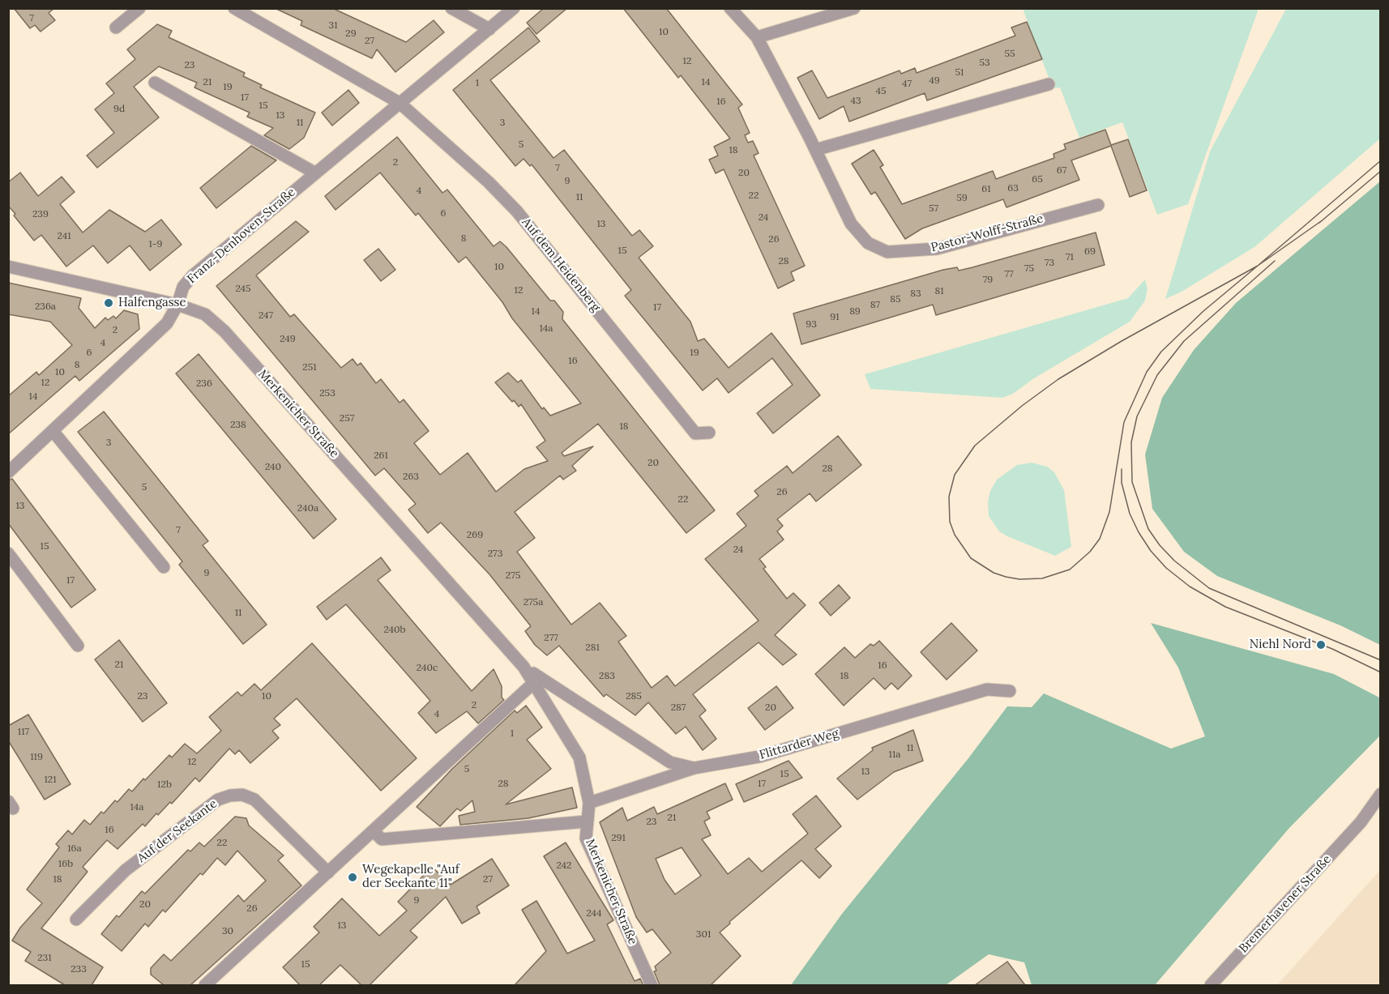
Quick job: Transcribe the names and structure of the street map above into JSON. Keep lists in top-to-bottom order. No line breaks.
{"streets":{"street":["Pastor-Wolff-Straße","Franz-Denhoven-Straße","Auf dem Heidenberg","Merkenicher Straße","Flittarder Weg","Auf der Seekante","Bremerhavener Straße"]},"crossings":[["Franz-Denhoven-Straße","Auf dem Heidenberg"],["Franz-Denhoven-Straße","Merkenicher Straße"],["Merkenicher Straße","Flittarder Weg"]],"places":["Halfengasse","Niehl Nord","Wegekapelle \"Auf der Seekante 11\""],"house_numbers":["7","31","10","29","27","55","12","53","23","51","49","21","14","1","47","19","45","17","43","16","15","9d","13","11","3","5","18","2","7","67","20","65","9","63","61","4","22","11","59","57","6","239","24","13","241","8","26","1-9","15","69","71","28","73","10","75","77","79","245","12","81","83","85","87","236a","17","14","89","247","91","93","14a","2","249","4","6","19","16","8","251","10","12","236","253","14","257","238","18","3","261","20","240","28","263","5","26","22","13","240a","7","269","15","24","273","9","275","17","275a","11","240b","277","281","21","16","240c","283","18","23","10","285","2","287","20","4","117","1","11","11a","119","12","5","13","15","121","28","17","12b","14a","21","23","16","291","22","16a","16b","242","18","27","9","20","26","244","13","30","301","231","15","233"]}
